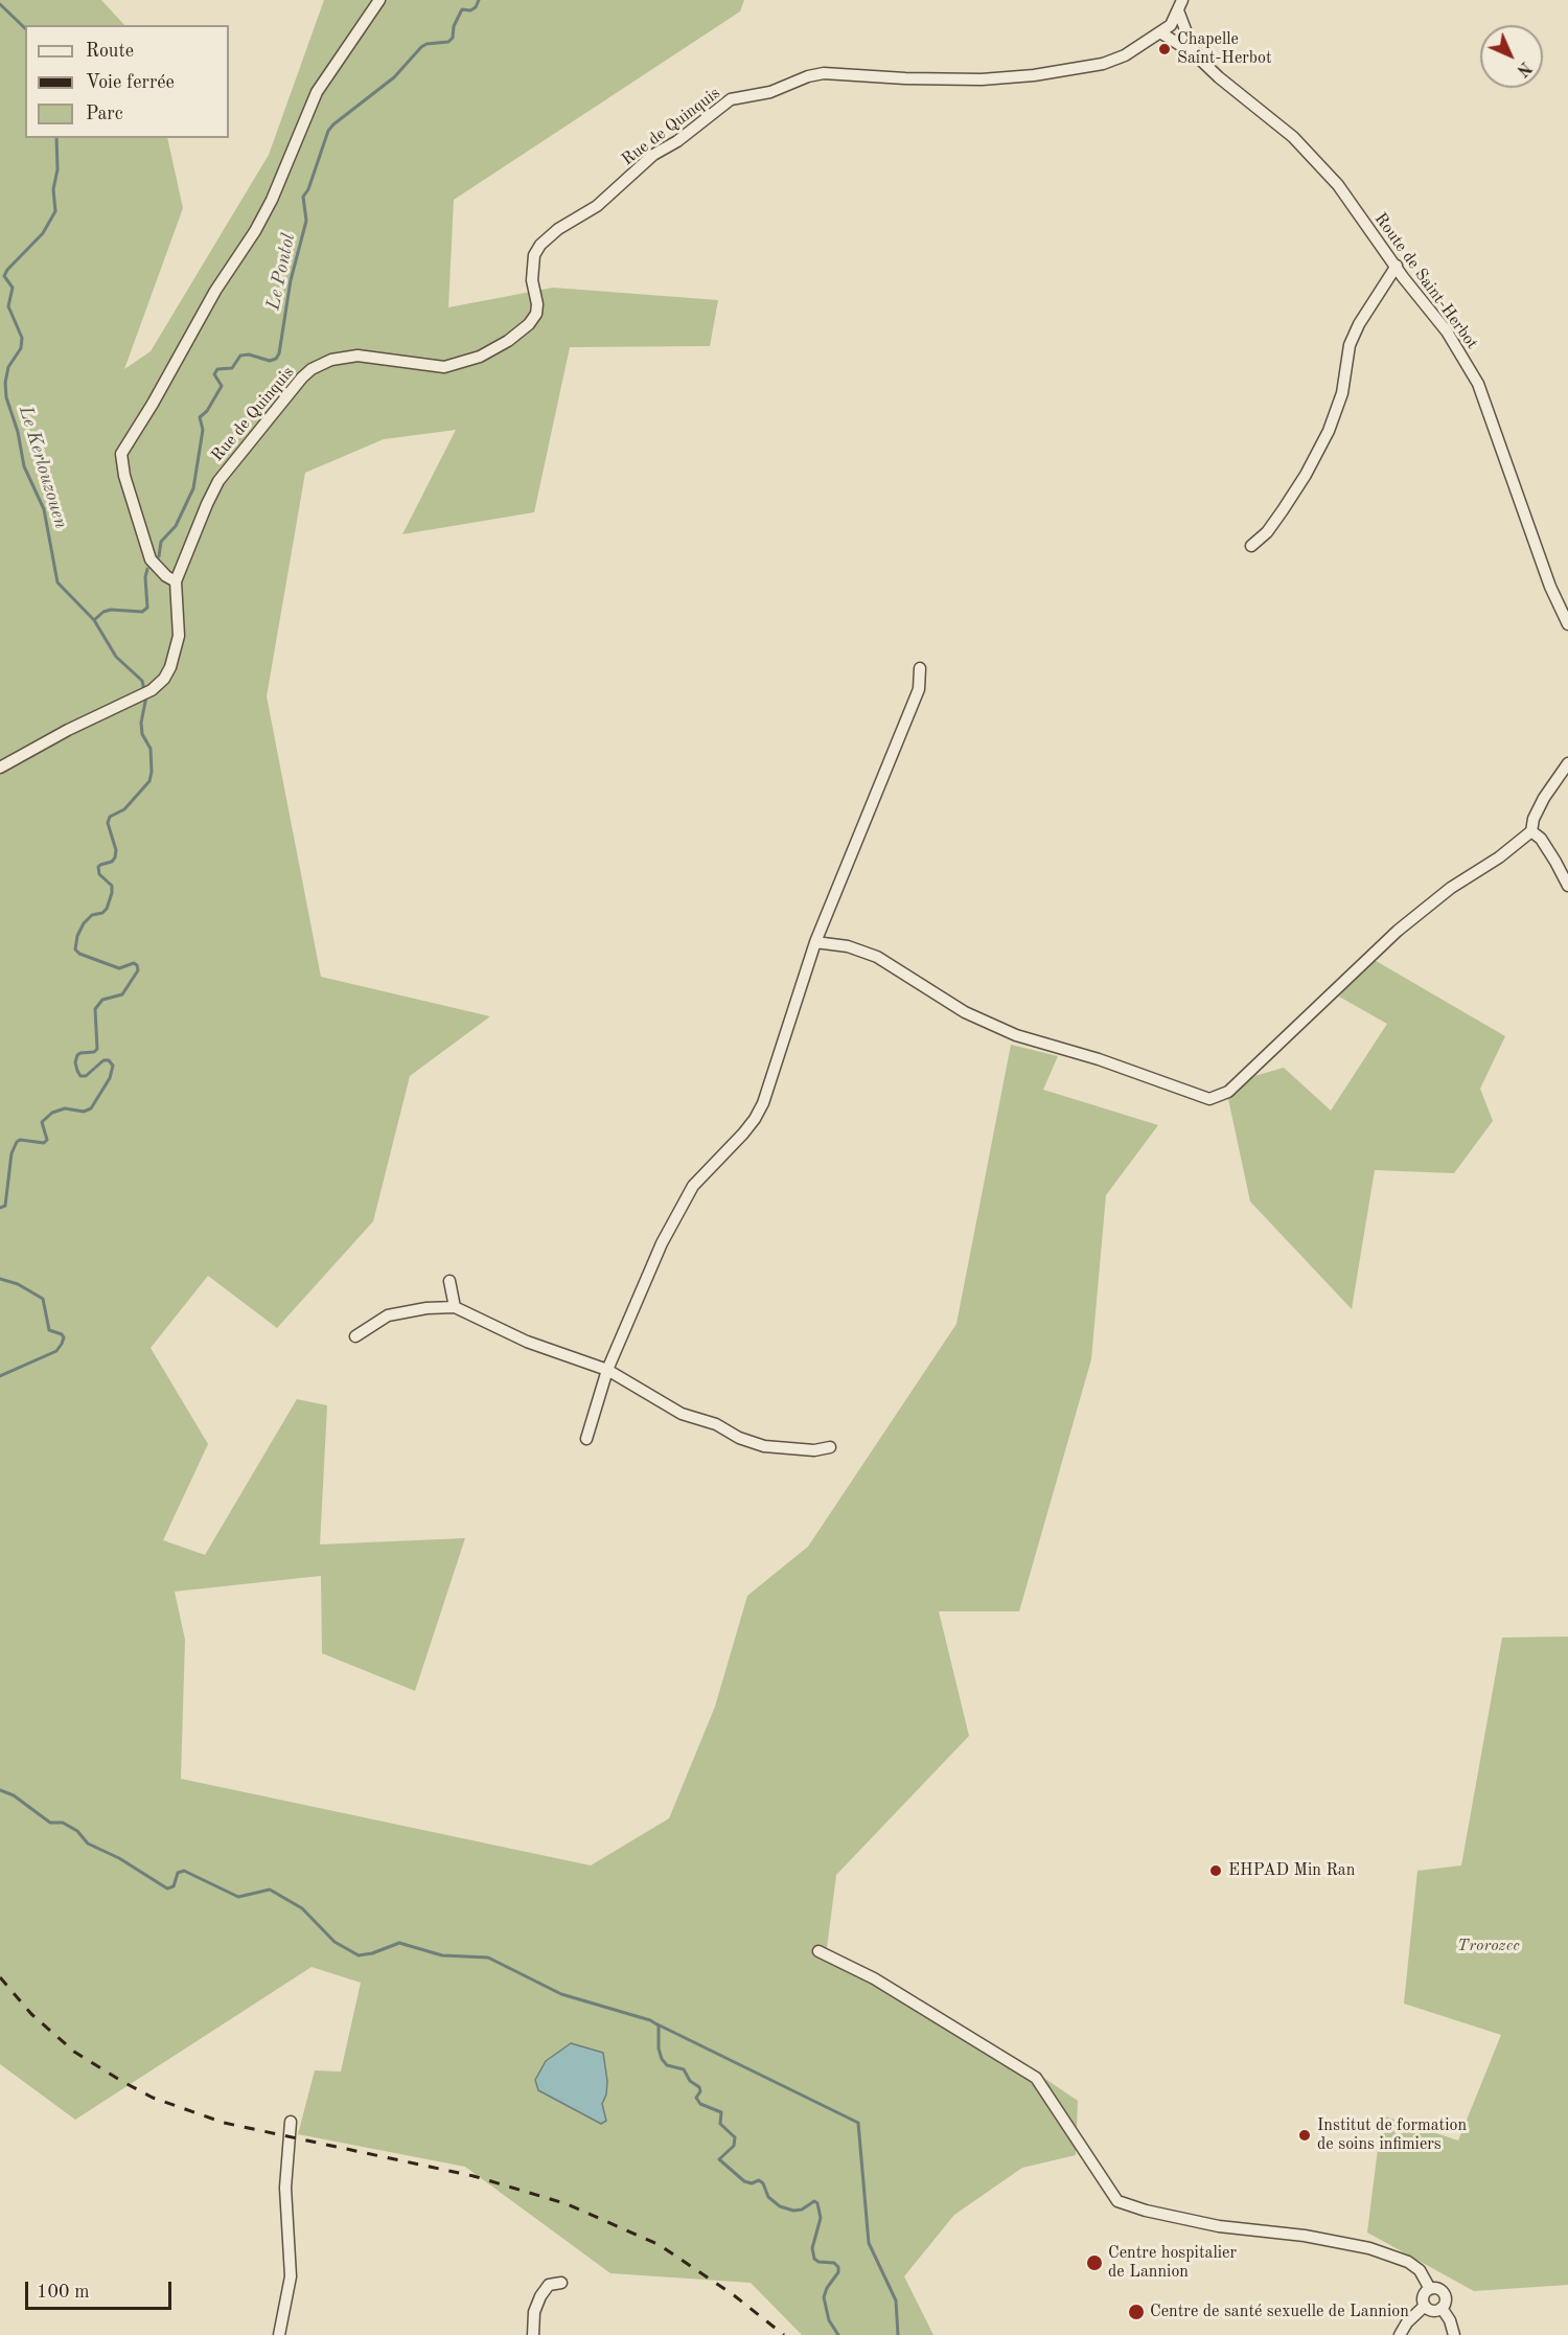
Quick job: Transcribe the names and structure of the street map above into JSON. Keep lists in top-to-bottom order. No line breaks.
{"streets":{"street":["Rue de Quinquis","Route de Saint-Herbot"]},"water":["Le Pontol","Le Kerlouzouen"],"parks":["Trorozec"],"places":["Chapelle Saint-Herbot","EHPAD Min Ran","Institut de formation de soins infimiers","Centre hospitalier de Lannion","Centre de santé sexuelle de Lannion"],"legend":["Route","Voie ferrée","Parc"],"scale_bar":"100 m","north":"bottom right"}
